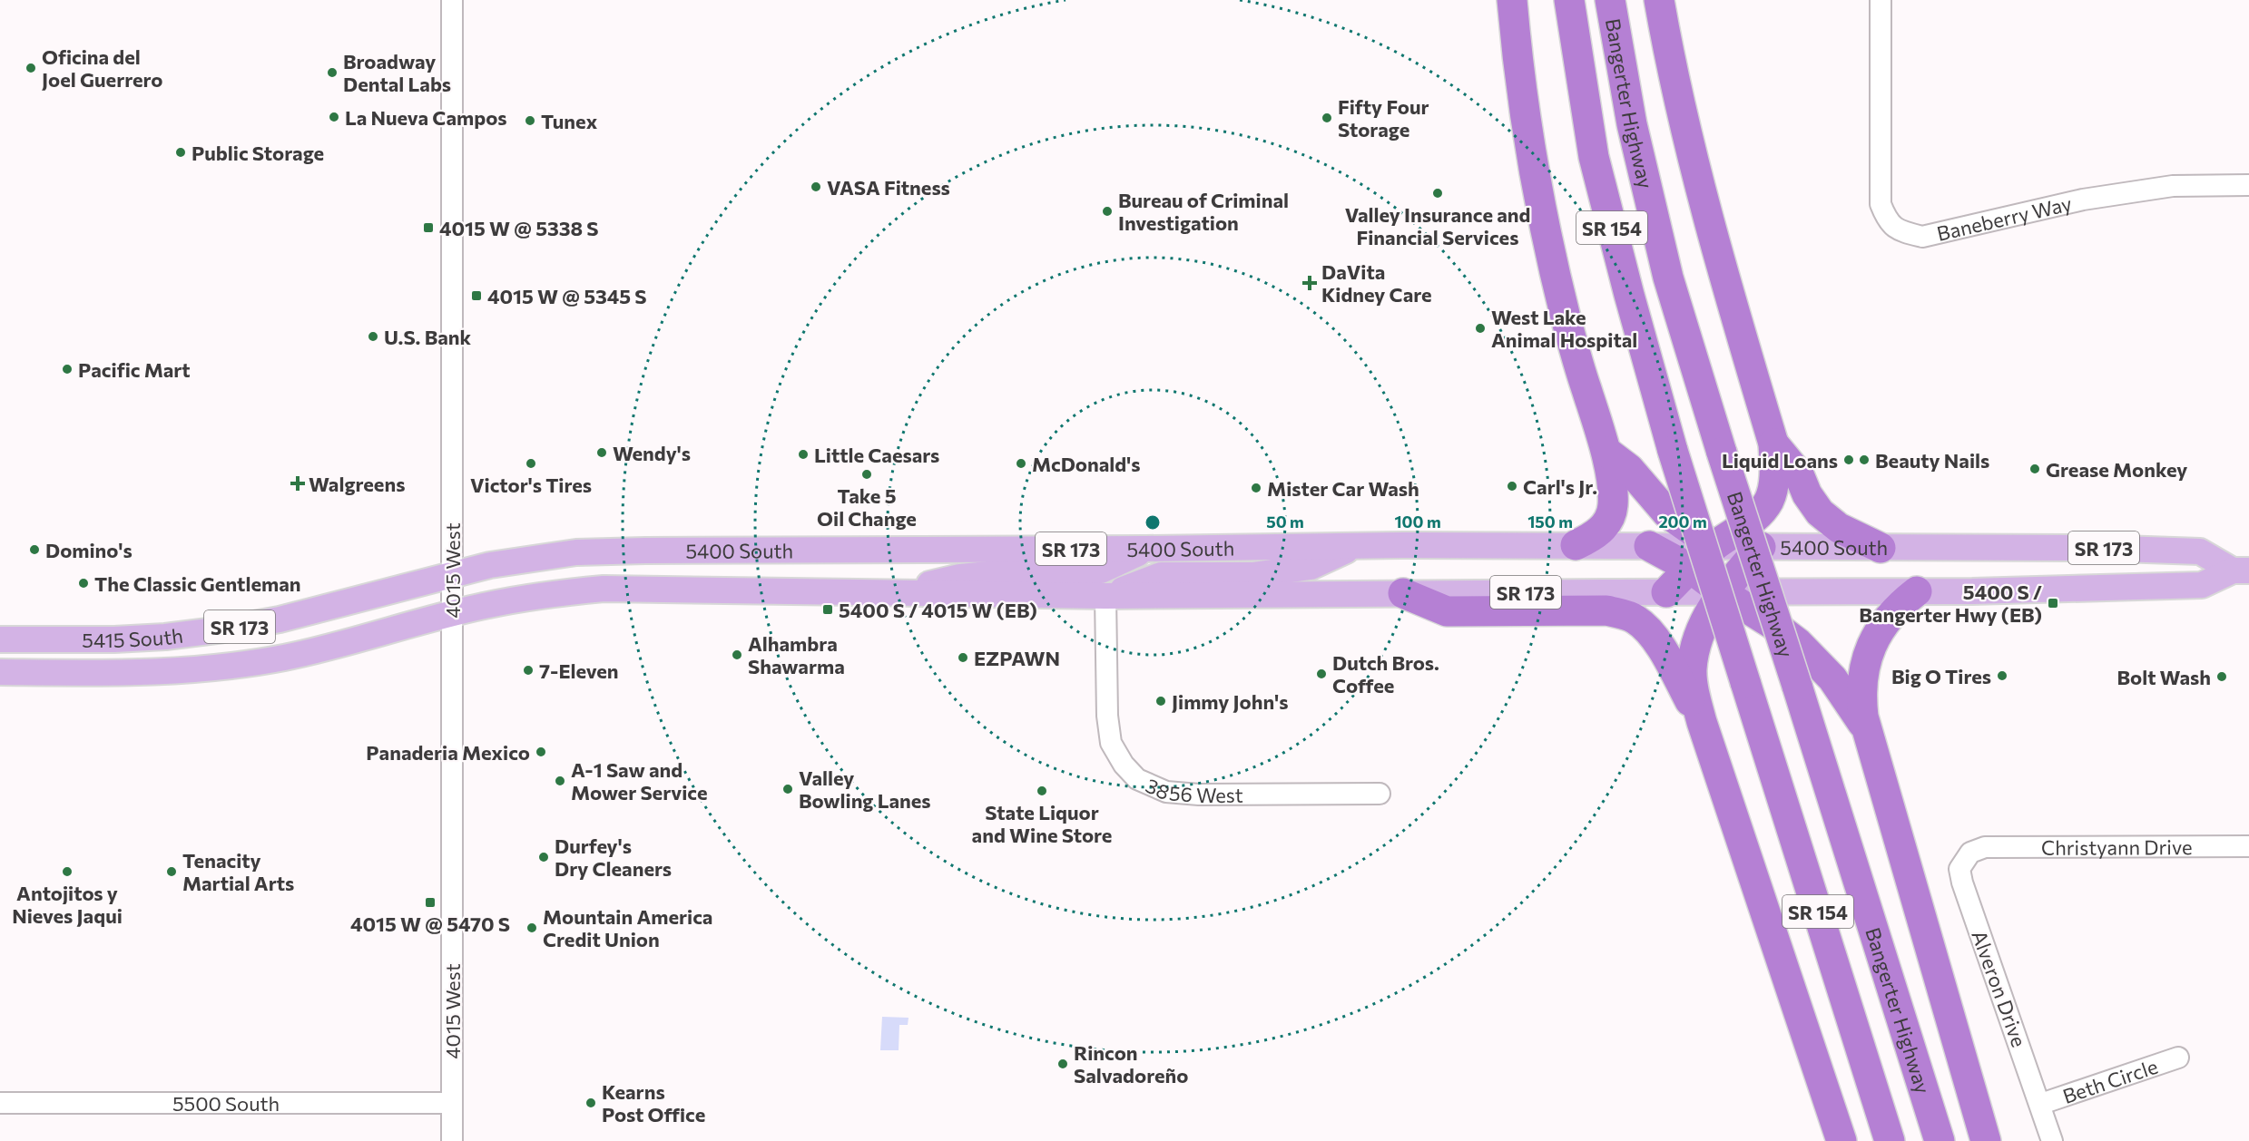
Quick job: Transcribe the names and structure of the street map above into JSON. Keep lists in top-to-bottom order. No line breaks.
{"streets":{"highway":["Bangerter Highway","SR 154"],"main road":["5400 South","SR 173","5415 South"],"street":["Baneberry Way","4015 West","3856 West","Christyann Drive","Alveron Drive","Beth Circle","5500 South"]},"crossings":[["5400 South","4015 West"],["5400 South","5415 South"],["5400 South","3856 West"],["4015 West","5415 South"],["4015 West","5500 South"],["Christyann Drive","Alveron Drive"],["Alveron Drive","Beth Circle"]],"places":{"other":["Oficina del Joel Guerrero","Broadway Dental Labs","La Nueva Campos","Fifty Four Storage","Tunex","Public Storage","VASA Fitness","Valley Insurance and Financial Services","Bureau of Criminal Investigation","West Lake Animal Hospital","U.S. Bank","Pacific Mart","Wendy's","Little Caesars","Liquid Loans","Beauty Nails","Victor's Tires","McDonald's","Grease Monkey","Take 5 Oil Change","Carl's Jr.","Mister Car Wash","Domino's","The Classic Gentleman","Alhambra Shawarma","EZPAWN","7-Eleven","Dutch Bros. Coffee","Big O Tires","Bolt Wash","Jimmy John's","Panaderia Mexico","A-1 Saw and Mower Service","Valley Bowling Lanes","State Liquor and Wine Store","Durfey's Dry Cleaners","Antojitos y Nieves Jaqui","Tenacity Martial Arts","Mountain America Credit Union","Rincon Salvadoreño","Kearns Post Office"],"transit":["4015 W @ 5338 S","4015 W @ 5345 S","5400 S / Bangerter Hwy (EB)","5400 S / 4015 W (EB)","4015 W @ 5470 S"],"health":["DaVita Kidney Care","Walgreens"]},"rings":["50 m","100 m","150 m","200 m"]}
